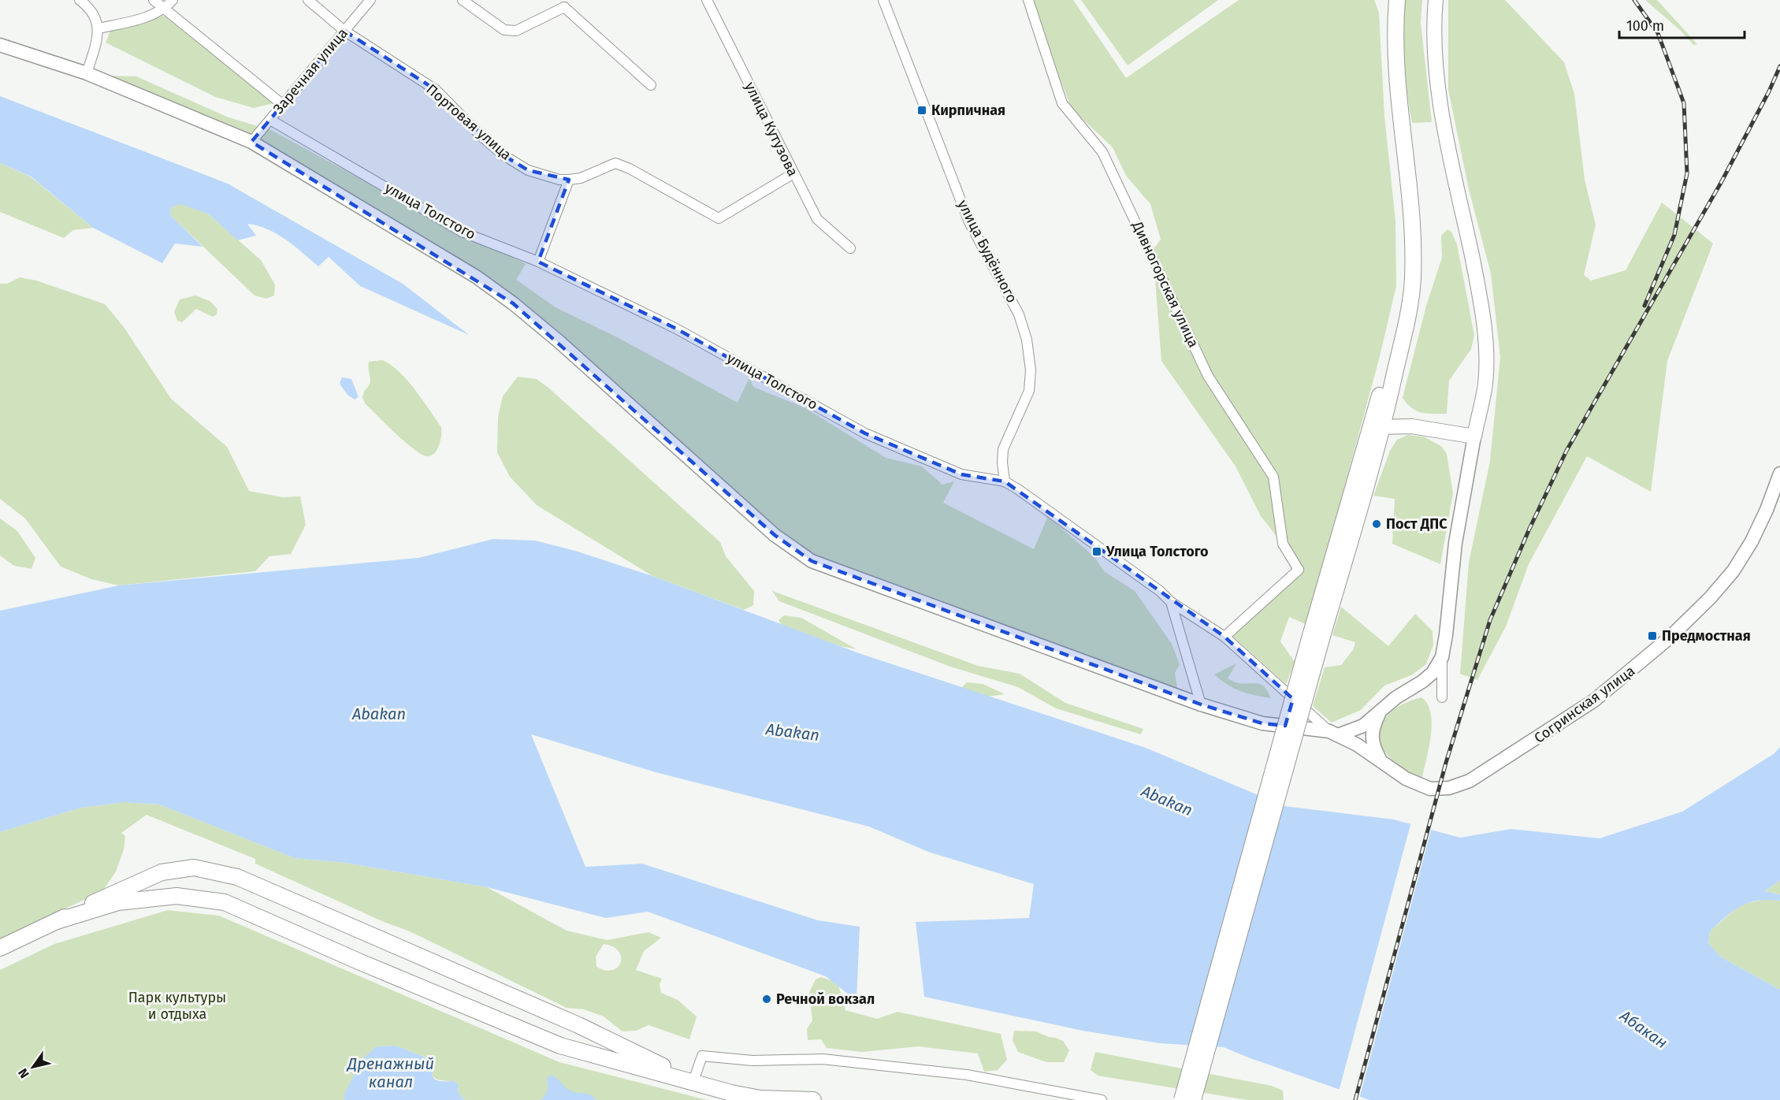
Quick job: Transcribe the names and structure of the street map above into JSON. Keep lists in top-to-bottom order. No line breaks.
{"streets":{"street":["Заречная улица","Портовая улица","улица Кутузова","улица Толстого","улица Будённого","Дивногорская улица","Согринская улица"]},"crossings":[["Заречная улица","Портовая улица"],["Заречная улица","улица Толстого"],["Портовая улица","улица Кутузова"],["улица Толстого","улица Будённого"],["улица Толстого","Дивногорская улица"],["улица Толстого","Согринская улица"]],"water":["Abakan","Абакан","Дренажный канал"],"parks":["Парк культуры и отдыха"],"places":{"transit":["Кирпичная","Улица Толстого","Предмостная"],"other":["Пост ДПС","Речной вокзал"]},"scale_bar":"100 m","north":"bottom left"}
